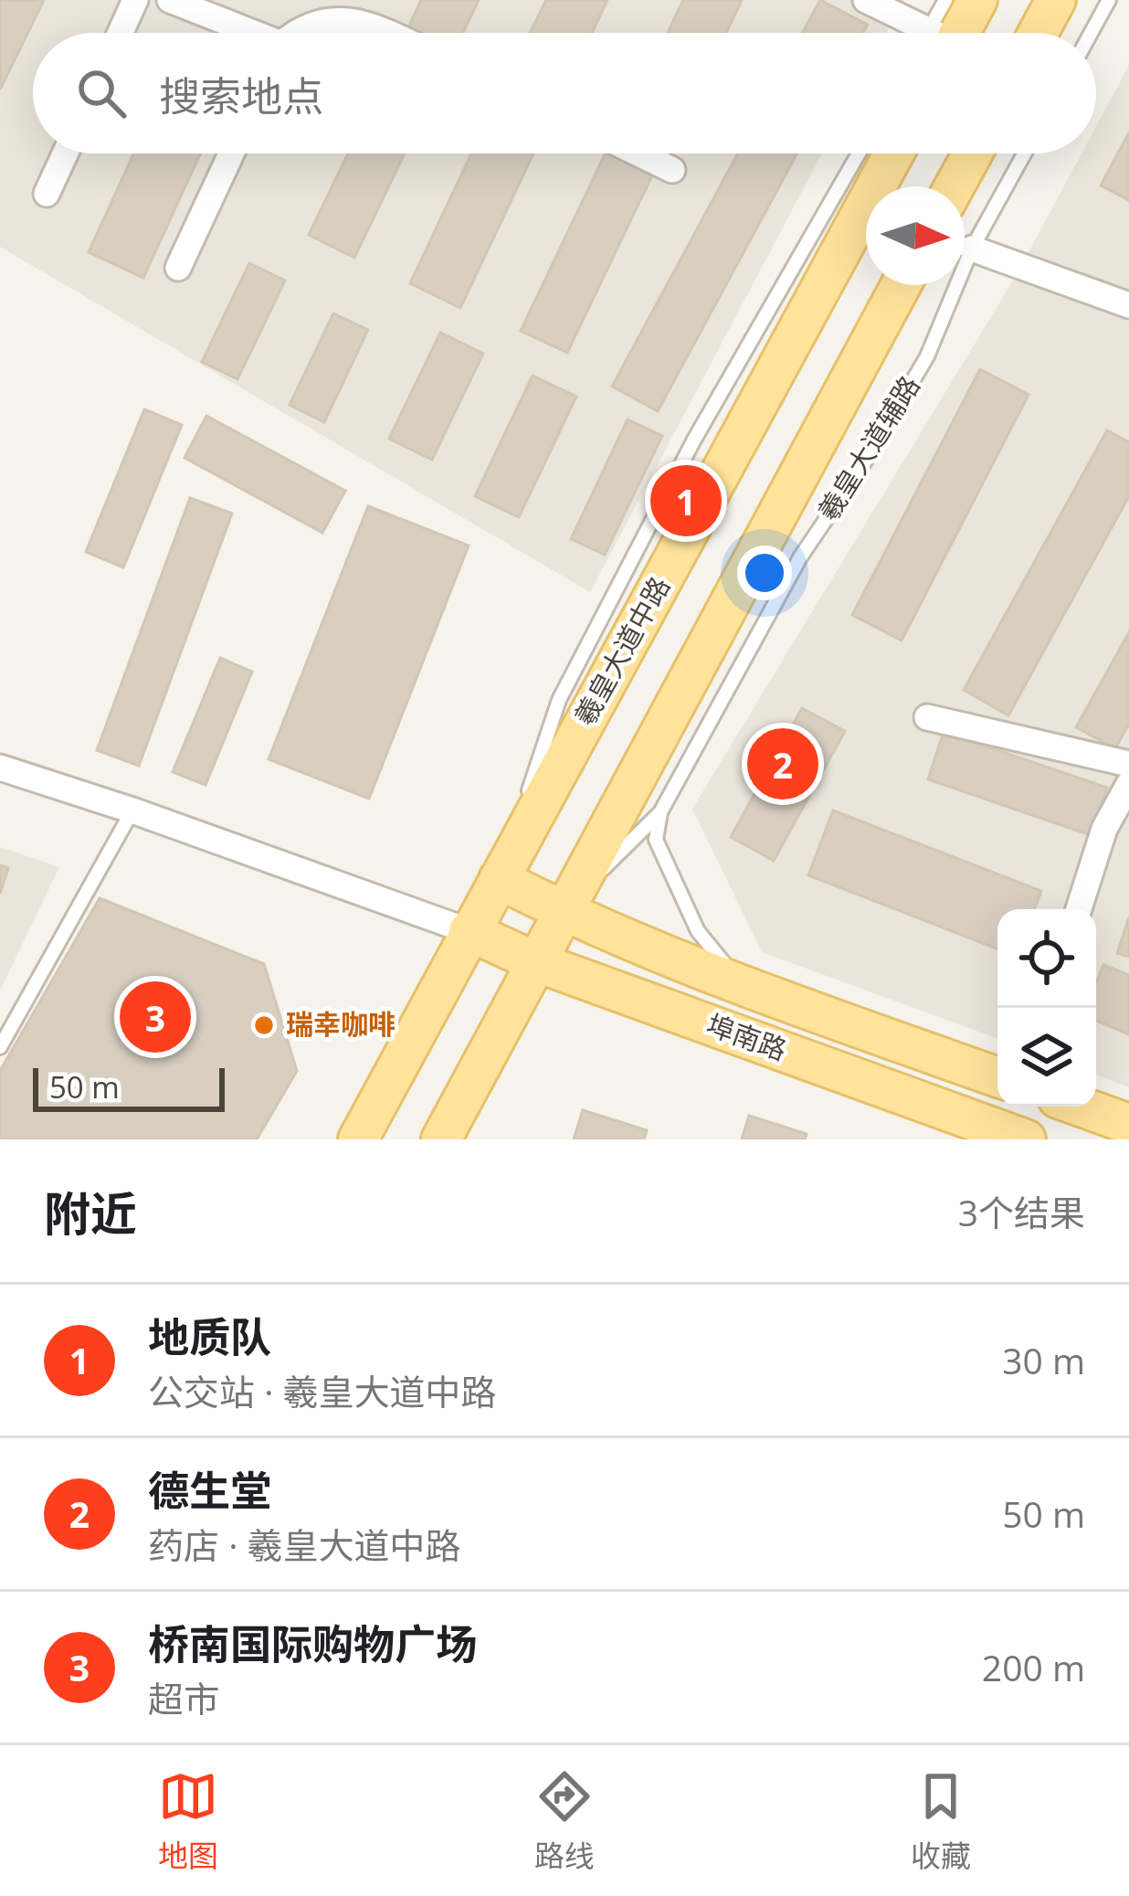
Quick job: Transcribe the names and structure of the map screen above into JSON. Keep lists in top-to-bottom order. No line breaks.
{"streets":{"main road":["羲皇大道中路","埠南路"],"lane":["羲皇大道辅路"]},"crossings":[["羲皇大道辅路","埠南路"],["羲皇大道中路","埠南路"]],"places":["瑞幸咖啡"],"scale_bar":"50 m","north":"right","page":{"search":"搜索地点","pins":["1","2","3"],"scale":"50 m","heading":["附近","3个结果"],"list":[{"mark":"1","name":"地质队","note":"公交站 · 羲皇大道中路","value":"30 m"},{"mark":"2","name":"德生堂","note":"药店 · 羲皇大道中路","value":"50 m"},{"mark":"3","name":"桥南国际购物广场","note":"超市","value":"200 m"}],"nav":["地图","路线","收藏"]}}
